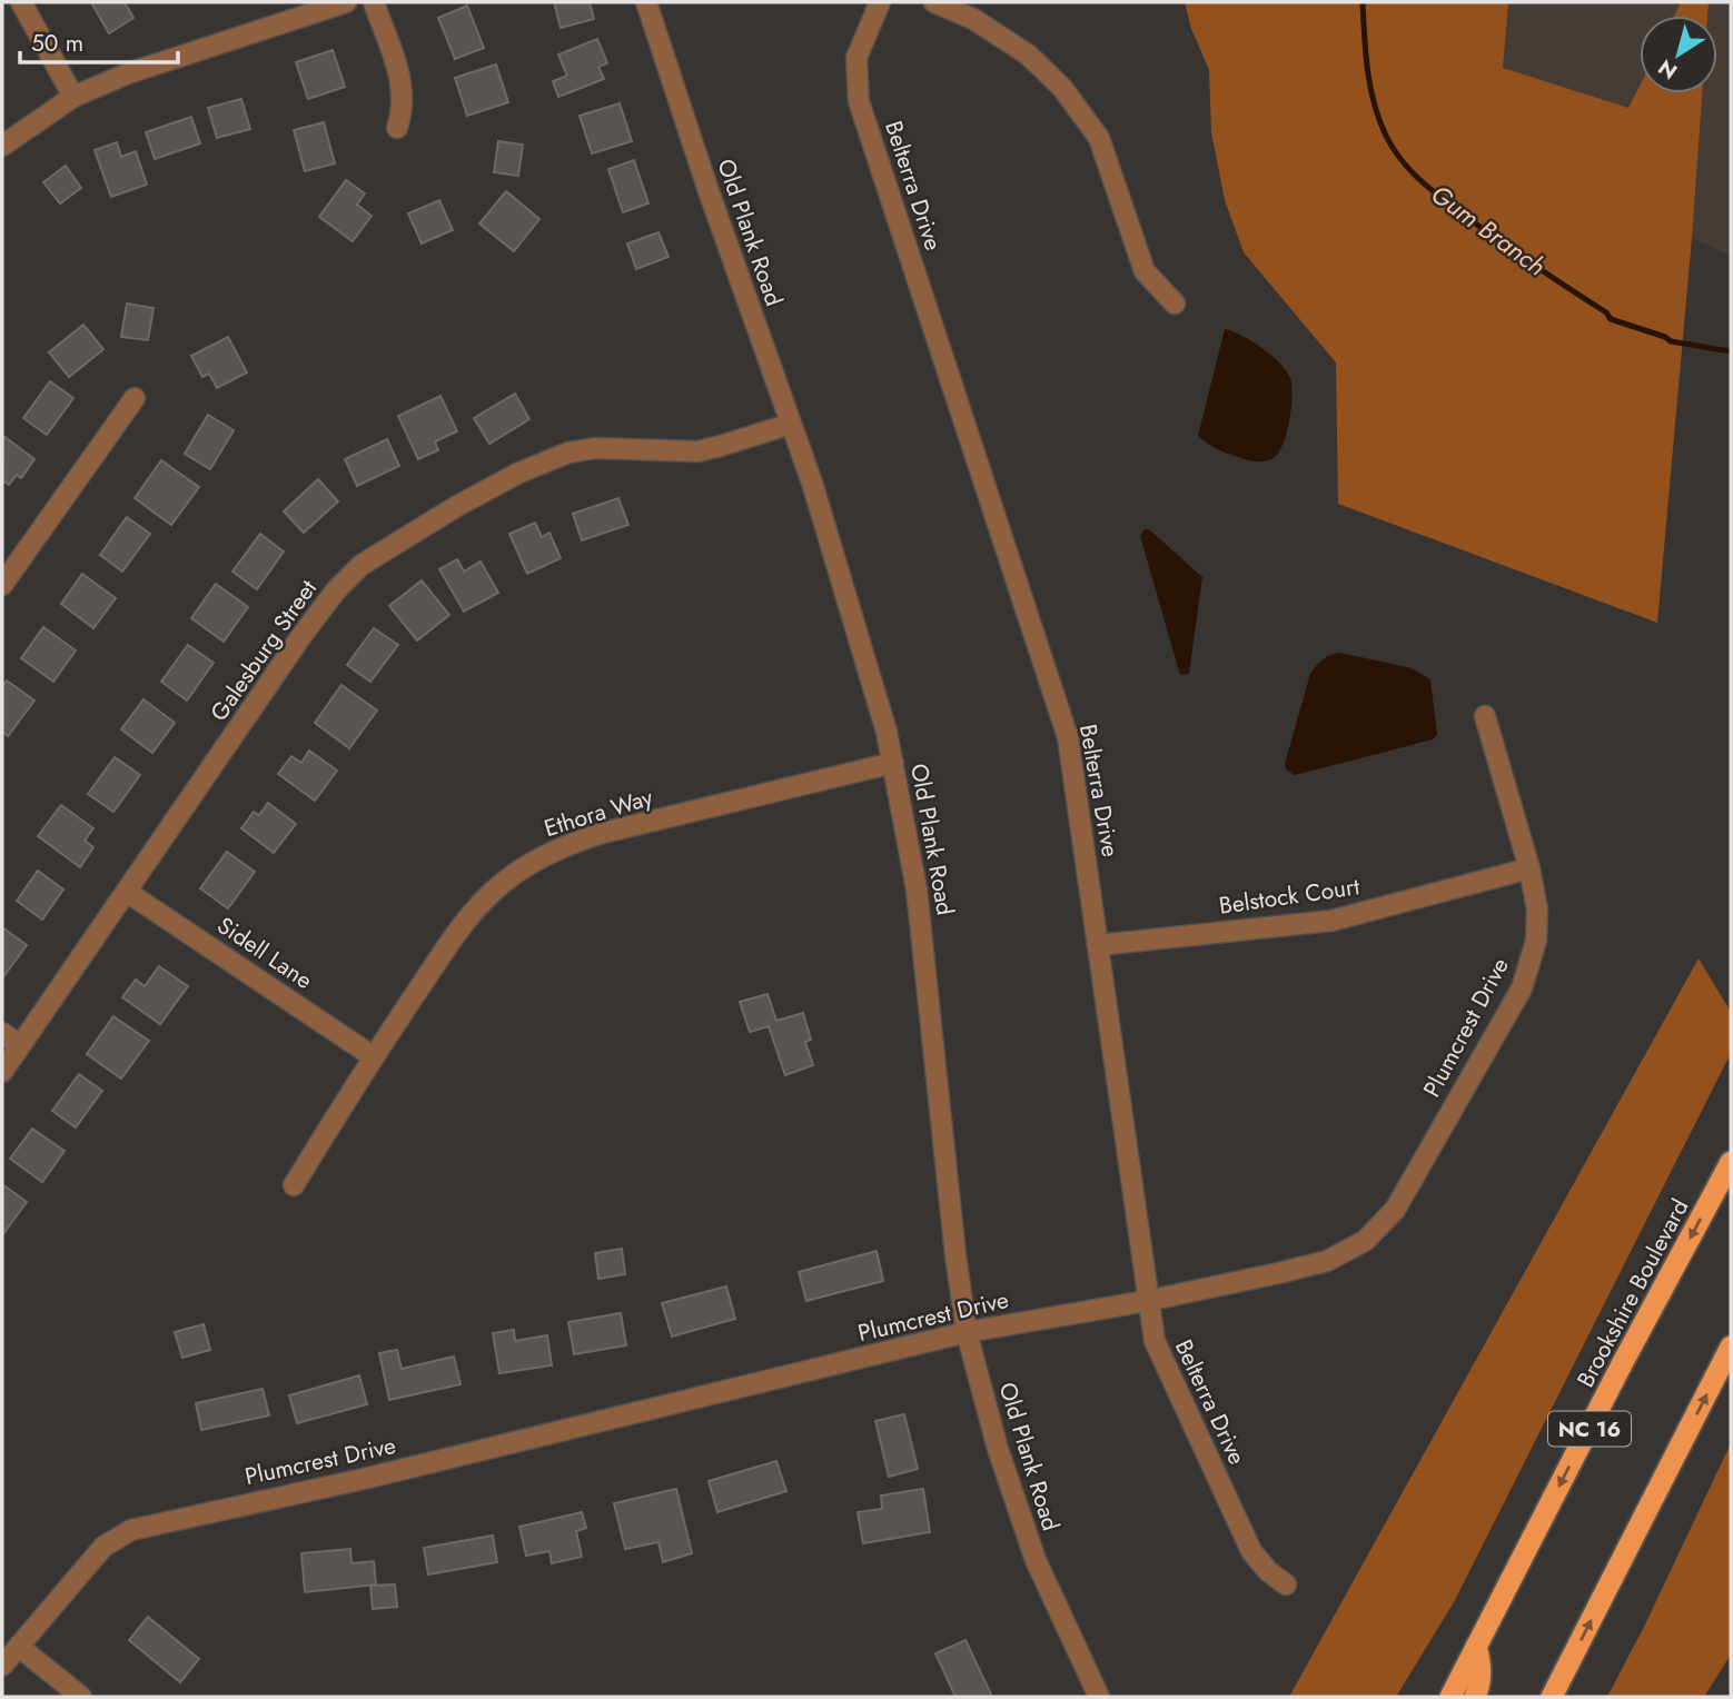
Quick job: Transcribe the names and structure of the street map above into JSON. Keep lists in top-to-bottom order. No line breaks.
{"streets":{"highway":["Brookshire Boulevard","NC 16"],"street":["Belterra Drive","Old Plank Road","Galesburg Street","Ethora Way","Belstock Court","Sidell Lane","Plumcrest Drive"]},"crossings":[["Belterra Drive","Belstock Court"],["Belterra Drive","Plumcrest Drive"],["Old Plank Road","Galesburg Street"],["Old Plank Road","Ethora Way"],["Old Plank Road","Plumcrest Drive"],["Galesburg Street","Sidell Lane"],["Ethora Way","Sidell Lane"],["Belstock Court","Plumcrest Drive"]],"water":["Gum Branch"],"scale_bar":"50 m","north":"bottom left"}
